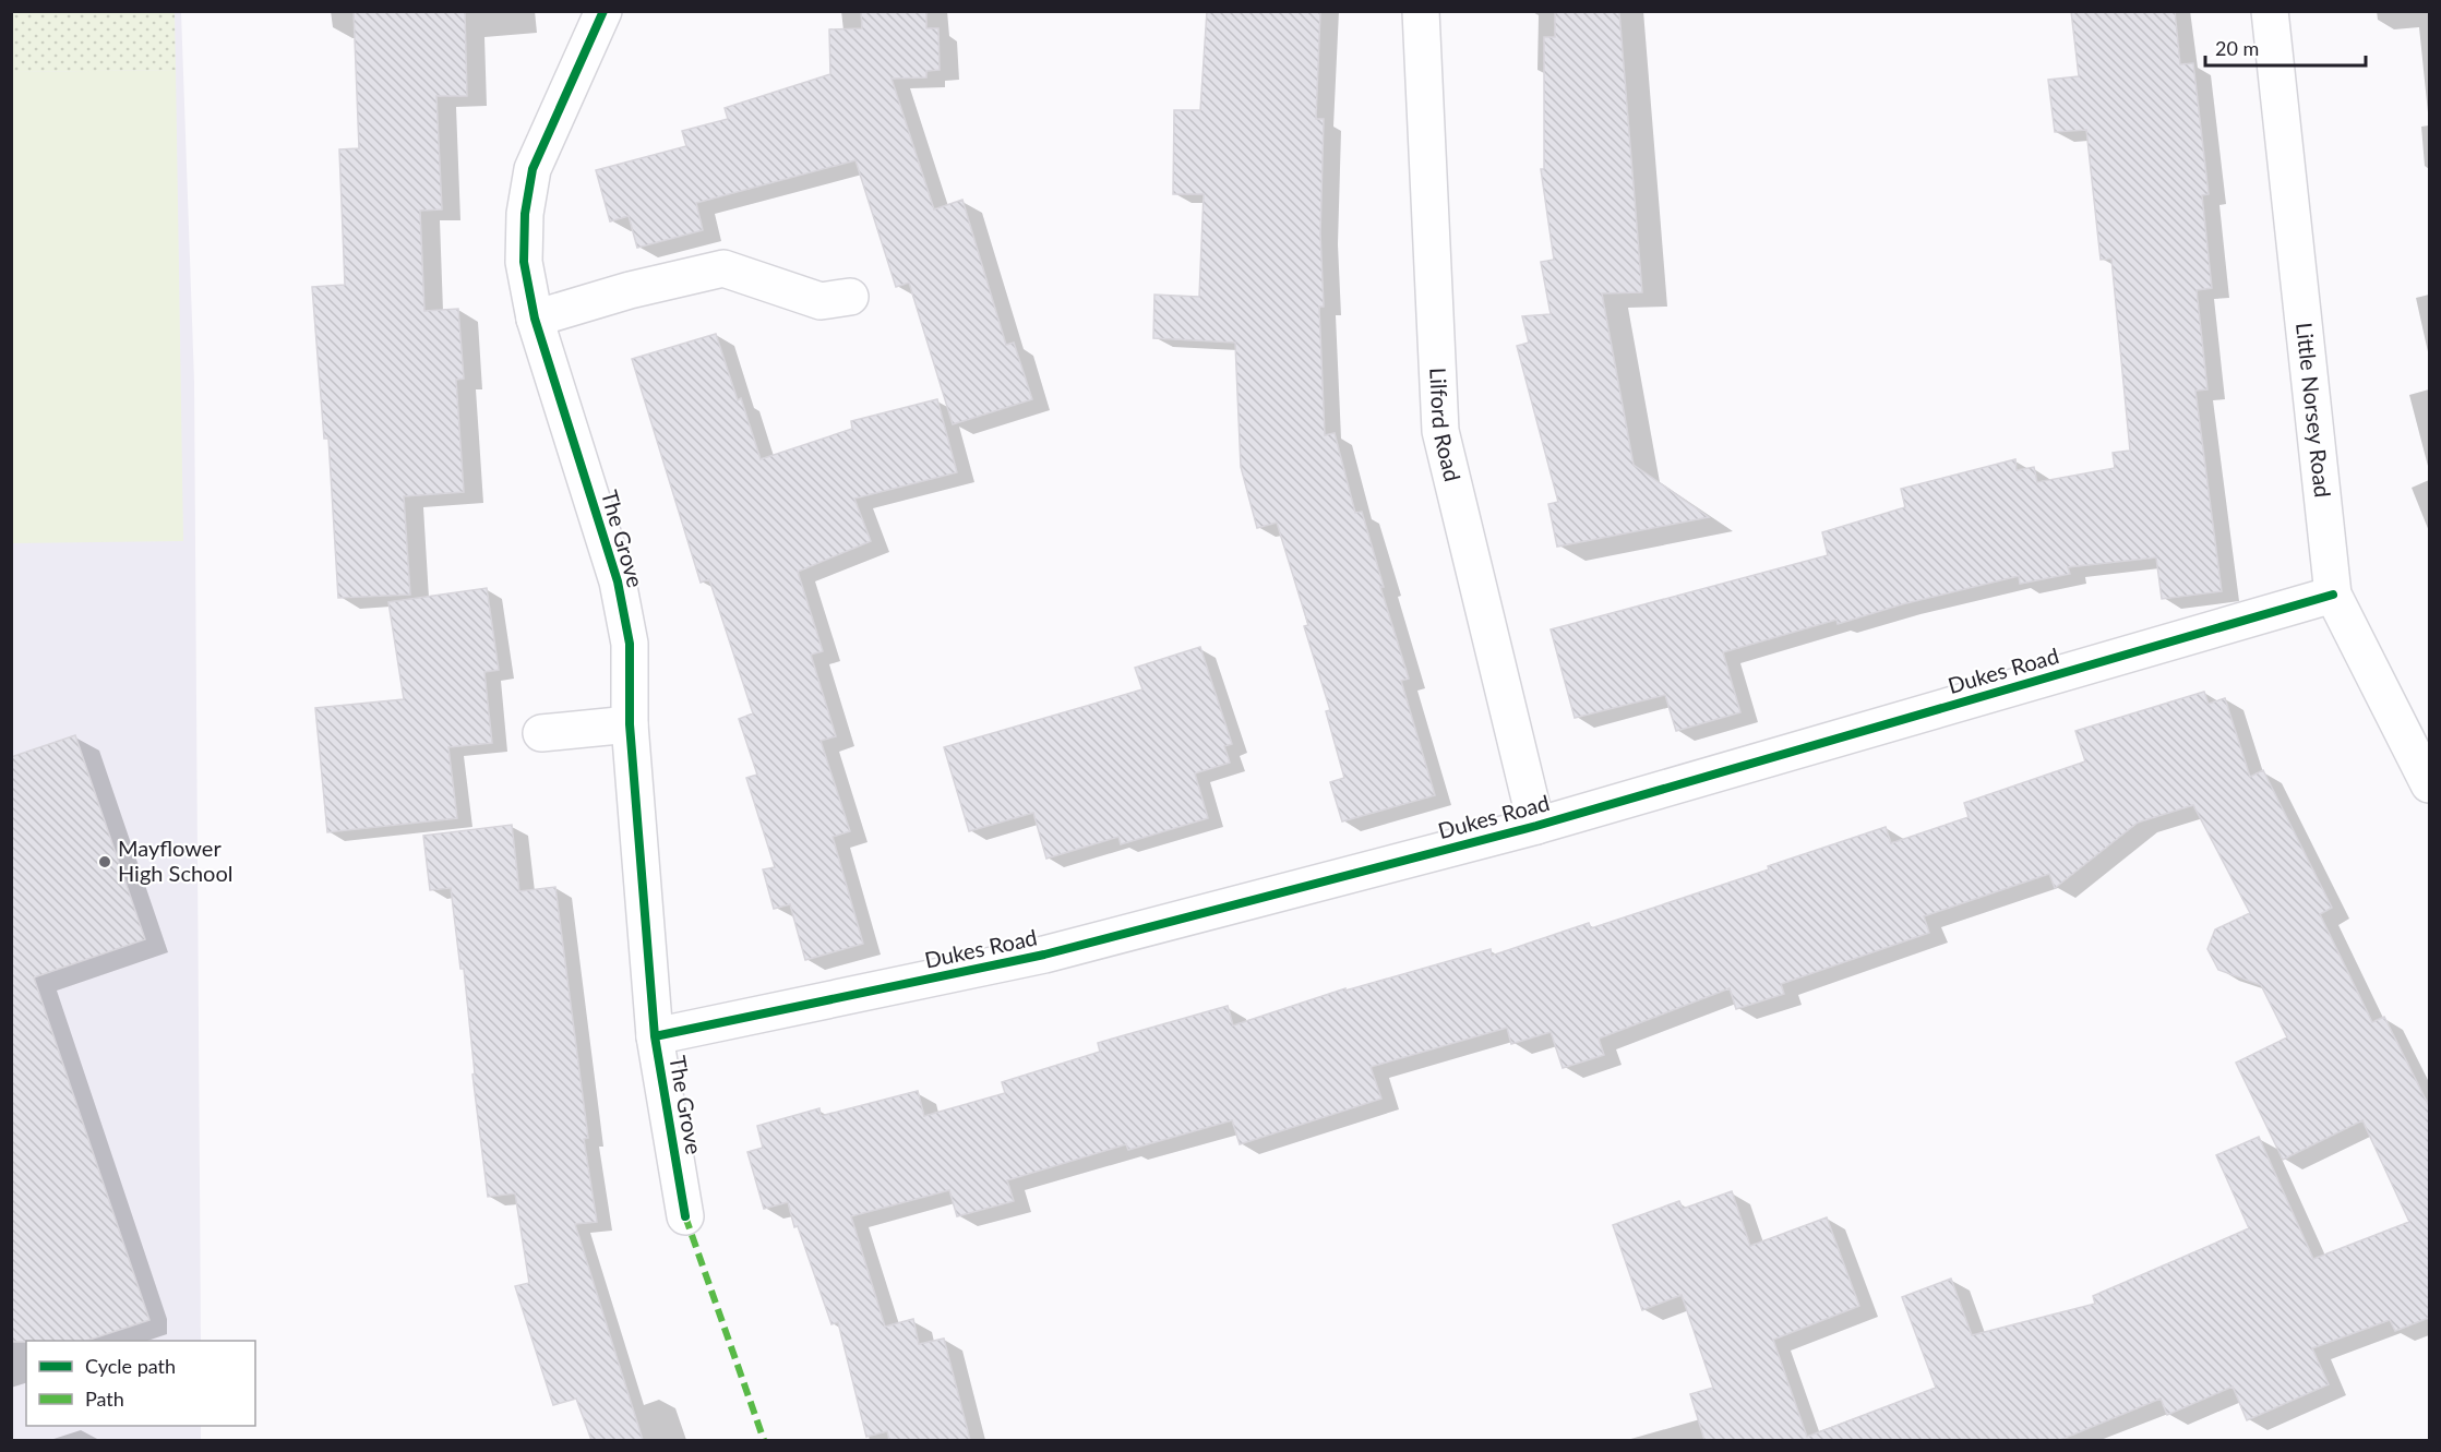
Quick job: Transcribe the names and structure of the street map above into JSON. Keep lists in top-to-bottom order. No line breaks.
{"streets":{"street":["Little Norsey Road","Lilford Road","The Grove","Dukes Road"]},"crossings":[["Little Norsey Road","Dukes Road"],["Lilford Road","Dukes Road"],["The Grove","Dukes Road"]],"places":["Mayflower High School"],"legend":["Cycle path","Path"],"scale_bar":"20 m"}
